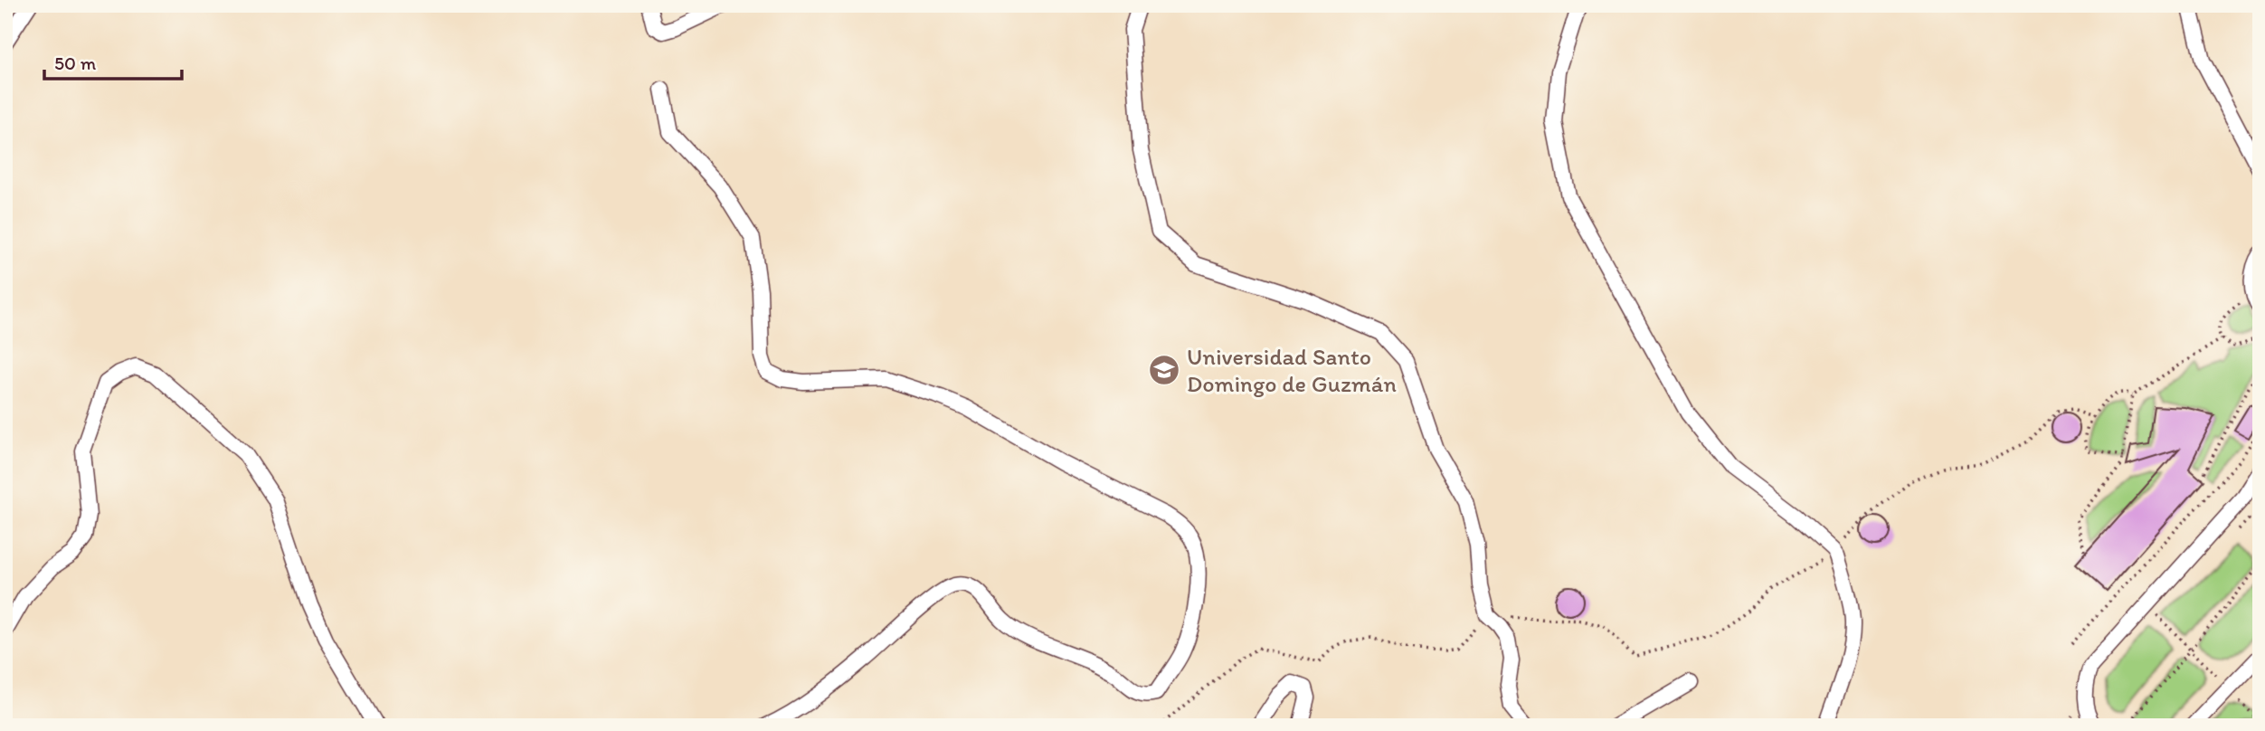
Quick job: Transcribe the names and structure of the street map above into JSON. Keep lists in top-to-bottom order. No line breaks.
{"places":{"school or university":["Universidad Santo Domingo de Guzmán"]},"scale_bar":"50 m"}
